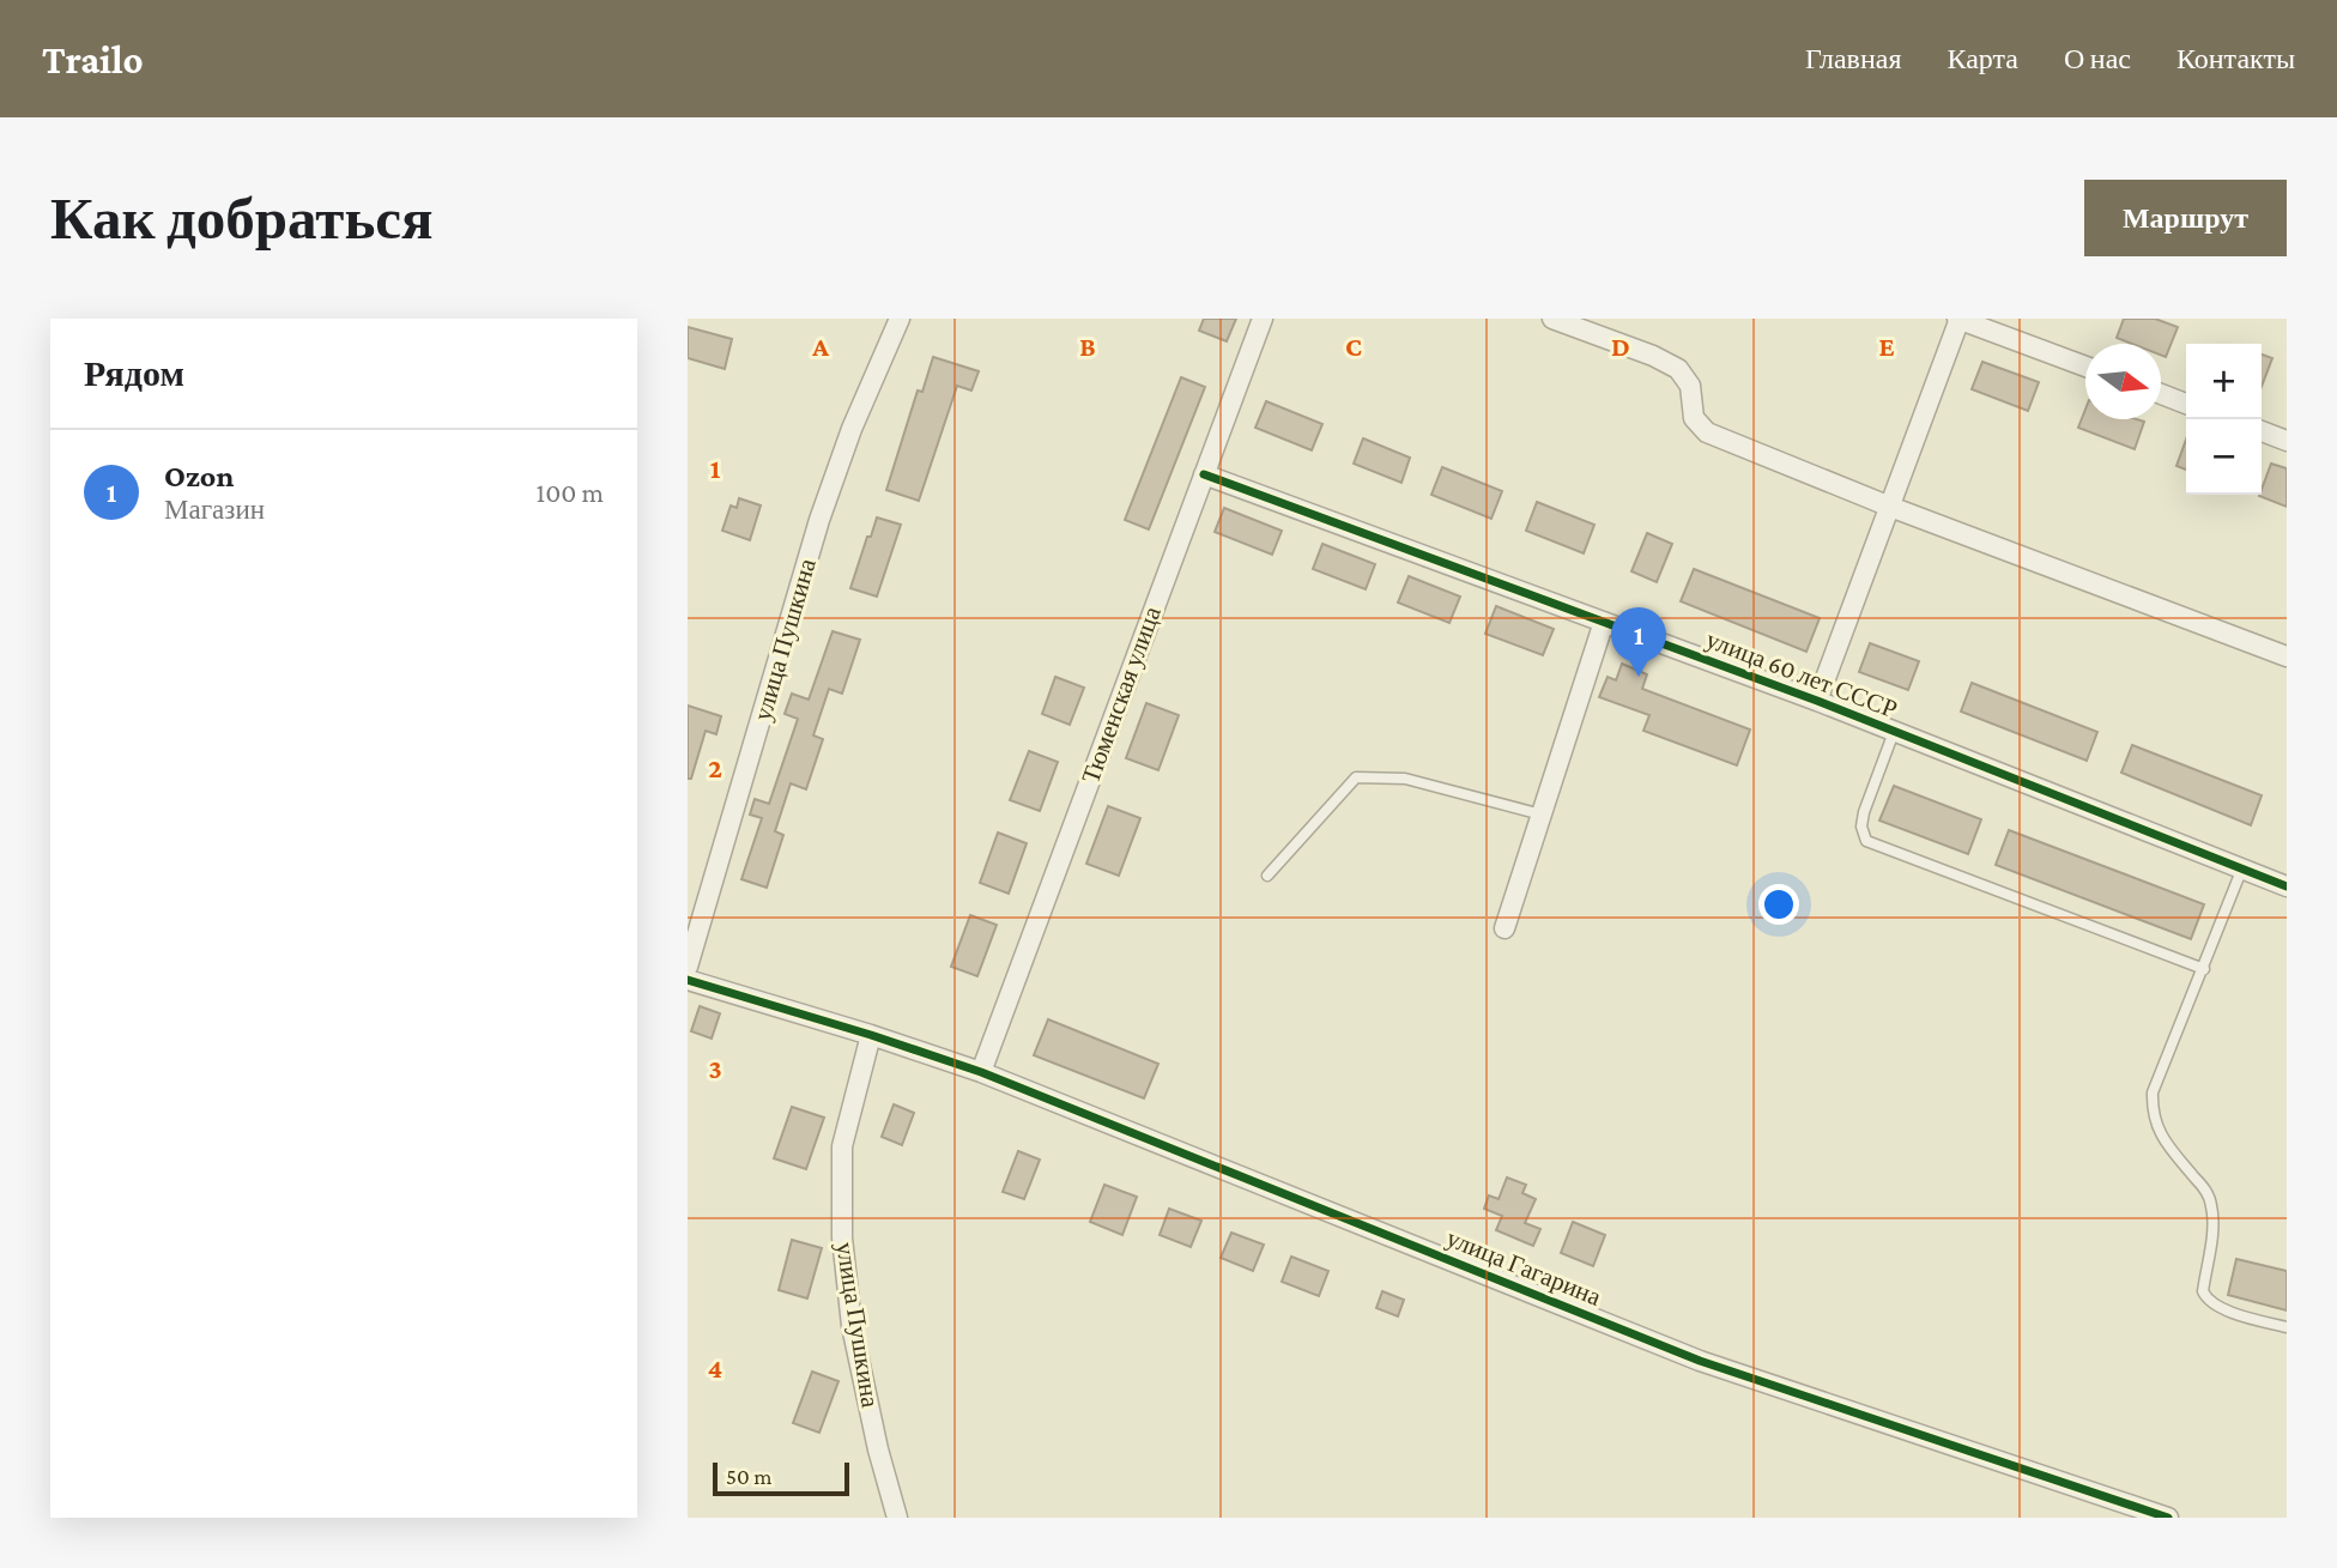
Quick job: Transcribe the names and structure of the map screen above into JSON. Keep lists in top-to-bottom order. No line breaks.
{"streets":{"street":["улица Пушкина","улица 60 лет СССР","Тюменская улица","улица Гагарина"]},"crossings":[["улица Пушкина","улица Гагарина"],["улица 60 лет СССР","Тюменская улица"],["Тюменская улица","улица Гагарина"]],"scale_bar":"50 m","north":"right","page":{"header":"Trailo","nav":["Главная","Карта","О нас","Контакты"],"buttons":"Маршрут","title":"Как добраться","heading":"Рядом","map_buttons":["+","−"],"list":[{"mark":"1","name":"Ozon","note":"Магазин","value":"100 m"}],"pins":"1","scale":"50 m"},"grid":{"columns":["A","B","C","D","E"],"rows":["1","2","3","4"]}}
